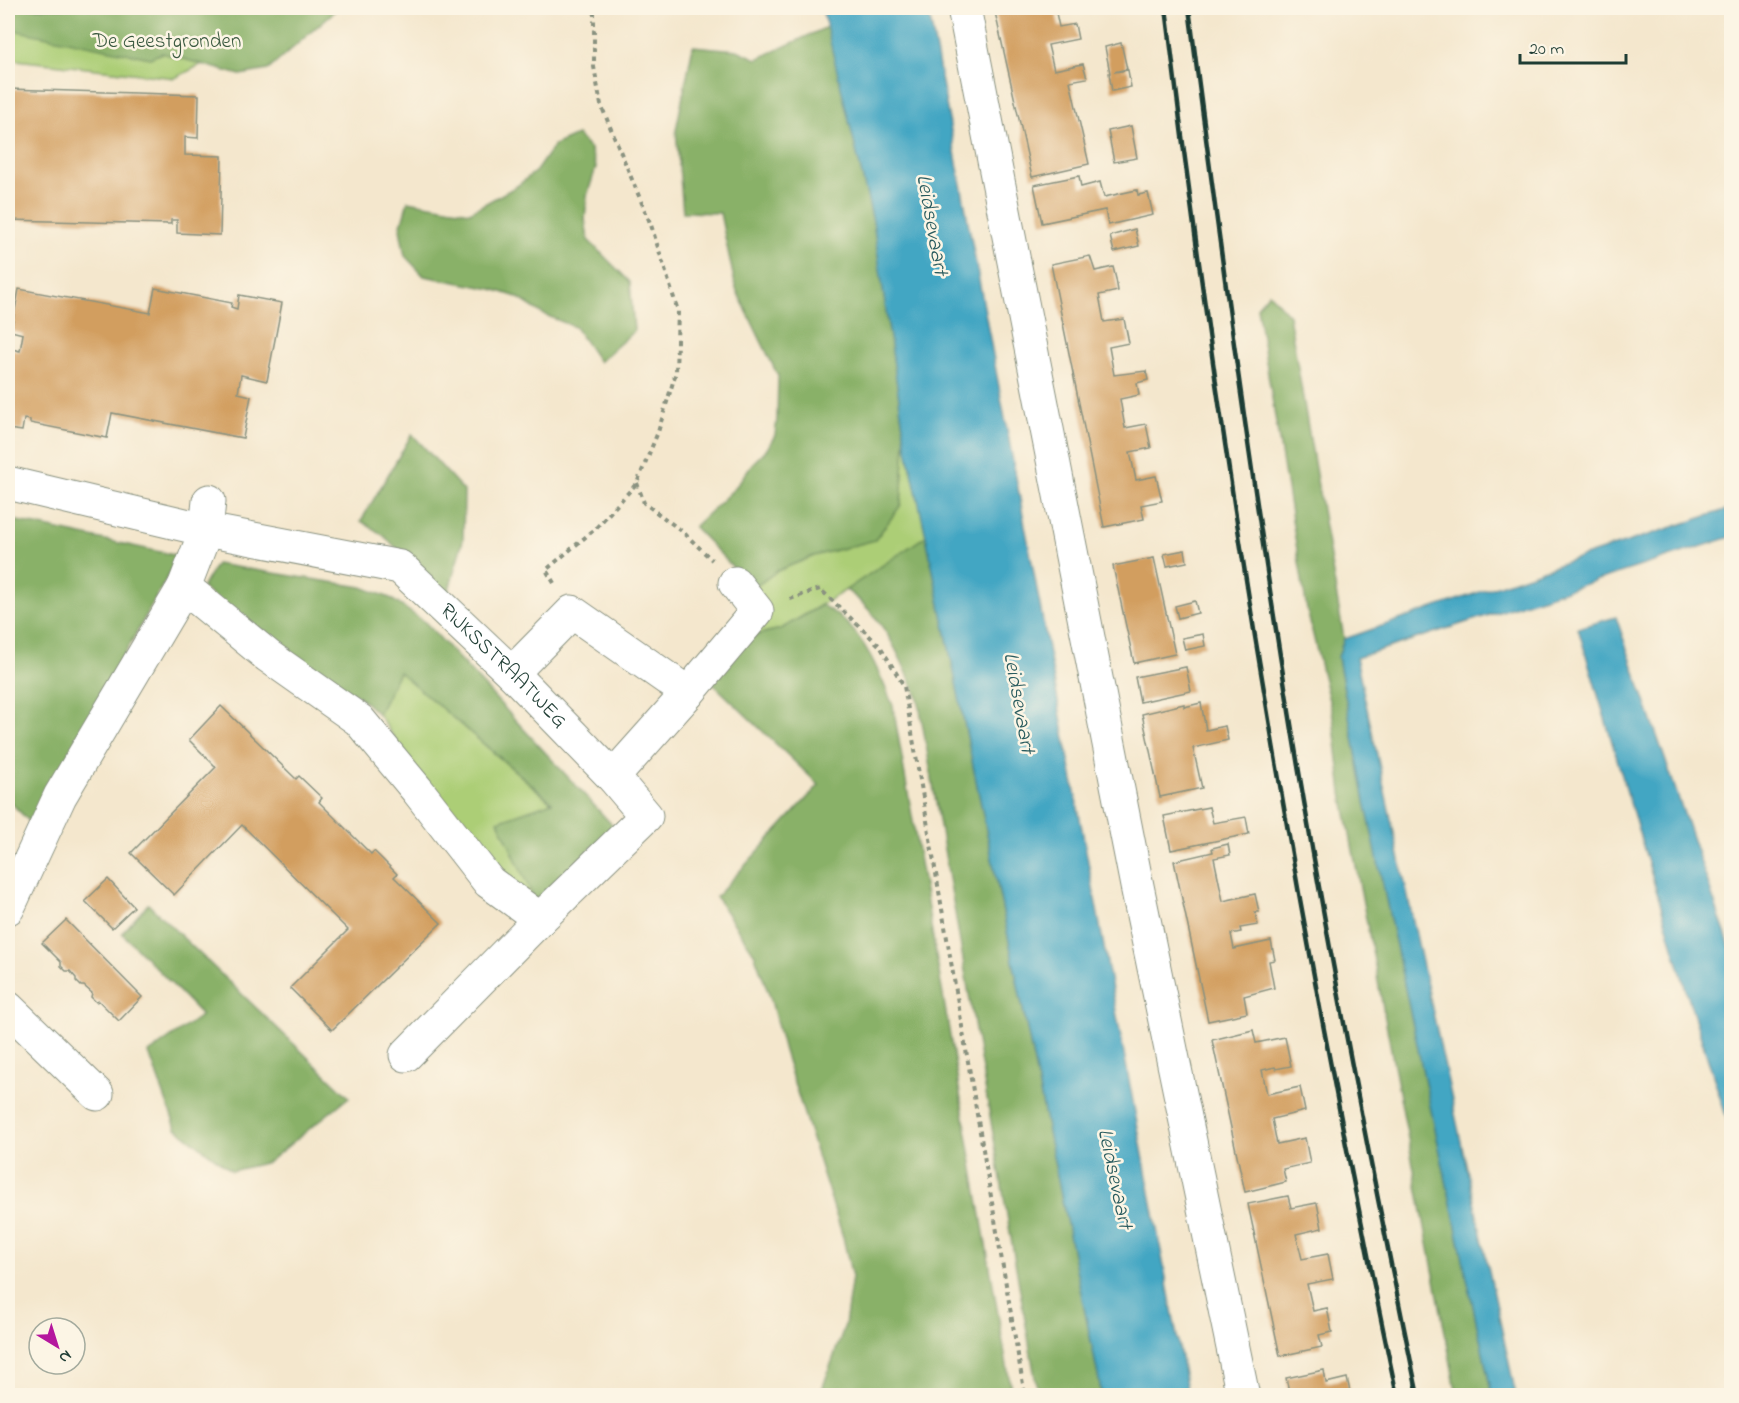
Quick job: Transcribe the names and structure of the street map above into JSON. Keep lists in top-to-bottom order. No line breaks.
{"streets":{"street":["RIJKSSTRAATWEG"]},"water":["Leidsevaart"],"parks":["De Geestgronden"],"scale_bar":"20 m","north":"bottom right"}
